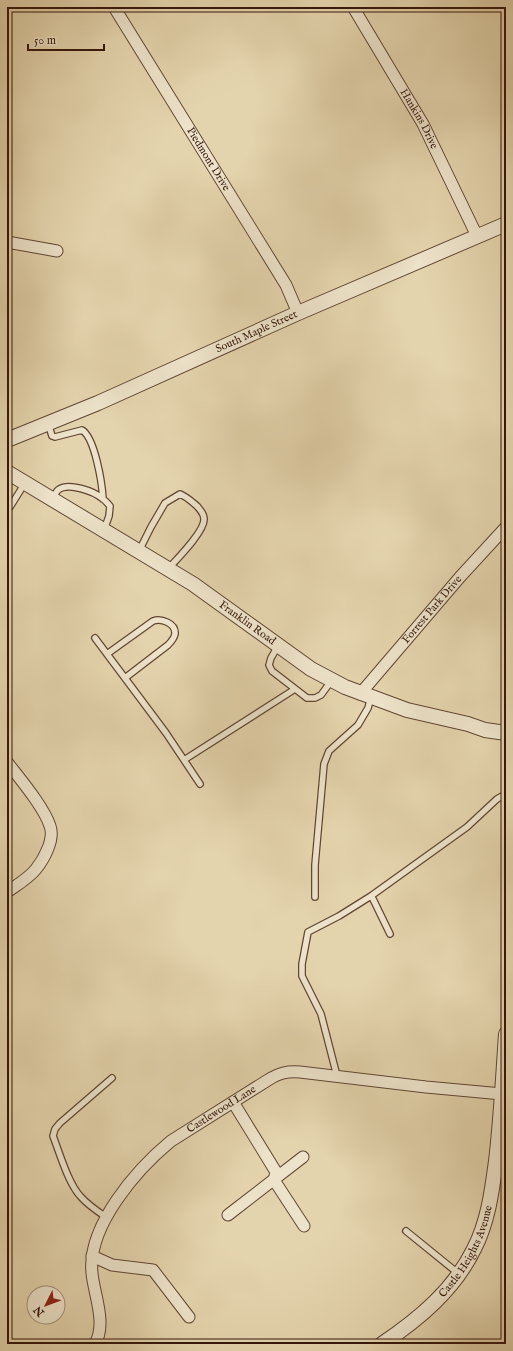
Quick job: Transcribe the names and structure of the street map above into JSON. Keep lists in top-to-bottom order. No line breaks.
{"streets":{"street":["Hankins Drive","Piedmont Drive","South Maple Street","Forrest Park Drive","Franklin Road","Castlewood Lane","Castle Heights Avenue"]},"crossings":[["Hankins Drive","South Maple Street"],["Piedmont Drive","South Maple Street"],["Forrest Park Drive","Franklin Road"],["Castlewood Lane","Castle Heights Avenue"]],"scale_bar":"50 m","north":"bottom left"}
